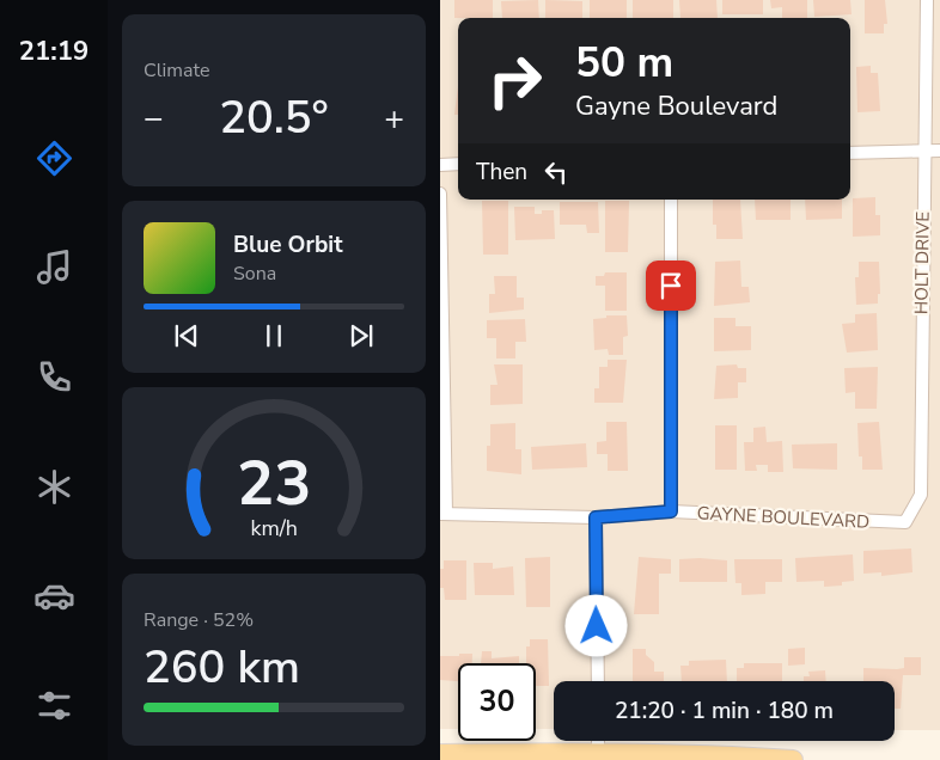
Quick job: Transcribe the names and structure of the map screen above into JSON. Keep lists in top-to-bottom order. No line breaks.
{"streets":{"street":["HOLT DRIVE","GAYNE BOULEVARD"]},"crossings":[["HOLT DRIVE","GAYNE BOULEVARD"]],"page":{"tabs":"21:19","tile":["Climate",["Range · 52%","260 km"]],"turn":["50 m","Gayne Boulevard"],"heat":["−","20.5°","+"],"then":"Then","song":["Blue Orbit","Sona"],"limit":"30","trip":"21:20 · 1 min · 180 m","gauge":["23","km/h"]}}
